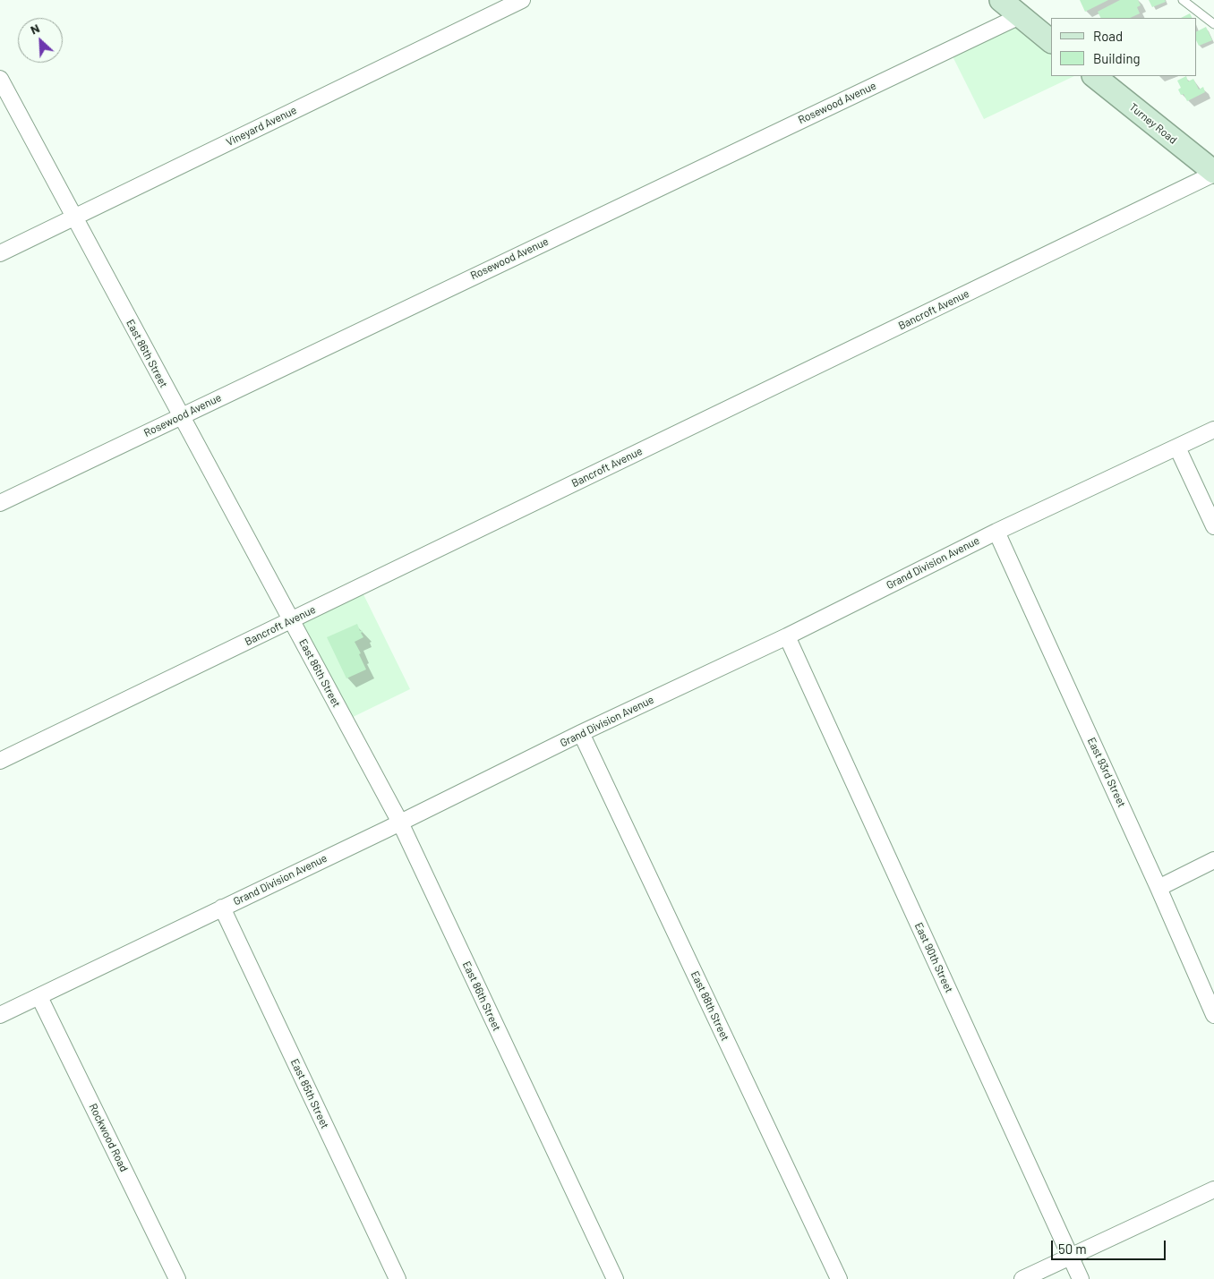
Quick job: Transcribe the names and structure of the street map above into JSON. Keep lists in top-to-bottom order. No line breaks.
{"streets":{"main road":["Turney Road"],"street":["Rosewood Avenue","Vineyard Avenue","Bancroft Avenue","East 86th Street","Grand Division Avenue","East 93rd Street","East 90th Street","East 88th Street","East 85th Street","Rockwood Road"]},"crossings":[["Rosewood Avenue","East 86th Street"],["Turney Road","Bancroft Avenue"],["Vineyard Avenue","East 86th Street"],["Bancroft Avenue","East 86th Street"],["East 86th Street","Grand Division Avenue"],["Grand Division Avenue","East 93rd Street"],["Grand Division Avenue","East 90th Street"],["Grand Division Avenue","East 88th Street"],["Grand Division Avenue","East 85th Street"],["Grand Division Avenue","Rockwood Road"]],"legend":["Road","Building"],"scale_bar":"50 m","north":"top left"}
